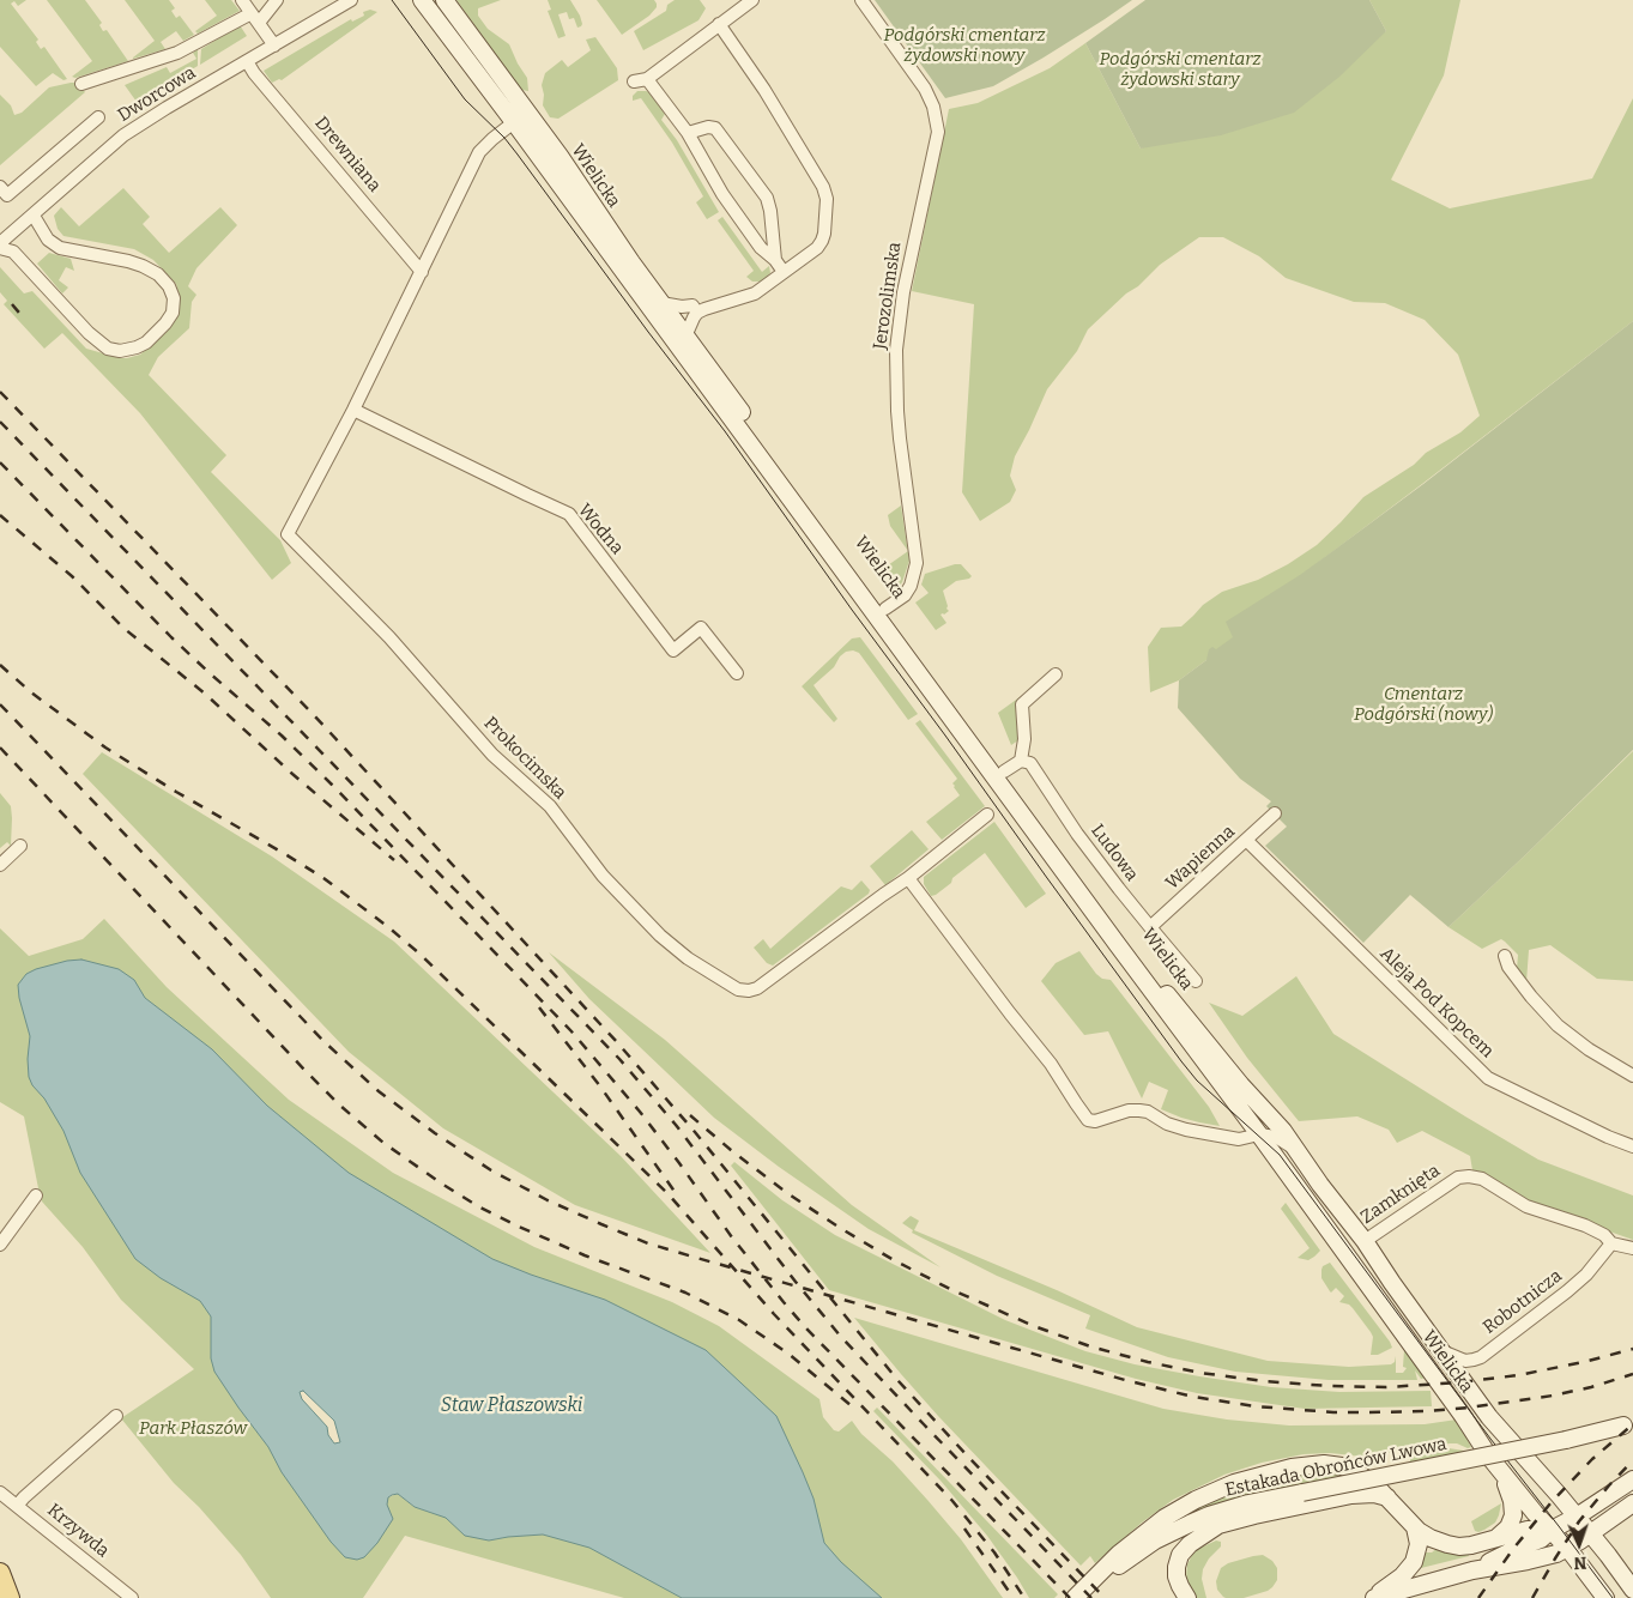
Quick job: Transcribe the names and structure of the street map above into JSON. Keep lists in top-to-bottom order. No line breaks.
{"streets":{"main road":["Wielicka","Estakada Obrońców Lwowa"],"street":["Dworcowa","Drewniana","Jerozolimska","Wodna","Prokocimska","Ludowa","Wapienna","Aleja Pod Kopcem","Zamknięta","Robotnicza","Krzywda"]},"crossings":[["Dworcowa","Drewniana"],["Wielicka","Jerozolimska"],["Wielicka","Prokocimska"],["Wielicka","Zamknięta"],["Wielicka","Robotnicza"],["Wodna","Prokocimska"],["Ludowa","Wapienna"],["Wapienna","Aleja Pod Kopcem"],["Zamknięta","Robotnicza"]],"water":["Staw Płaszowski"],"parks":["Podgórski cmentarz żydowski nowy","Podgórski cmentarz żydowski stary","Cmentarz Podgórski (nowy)","Park Płaszów"],"north":"bottom"}
